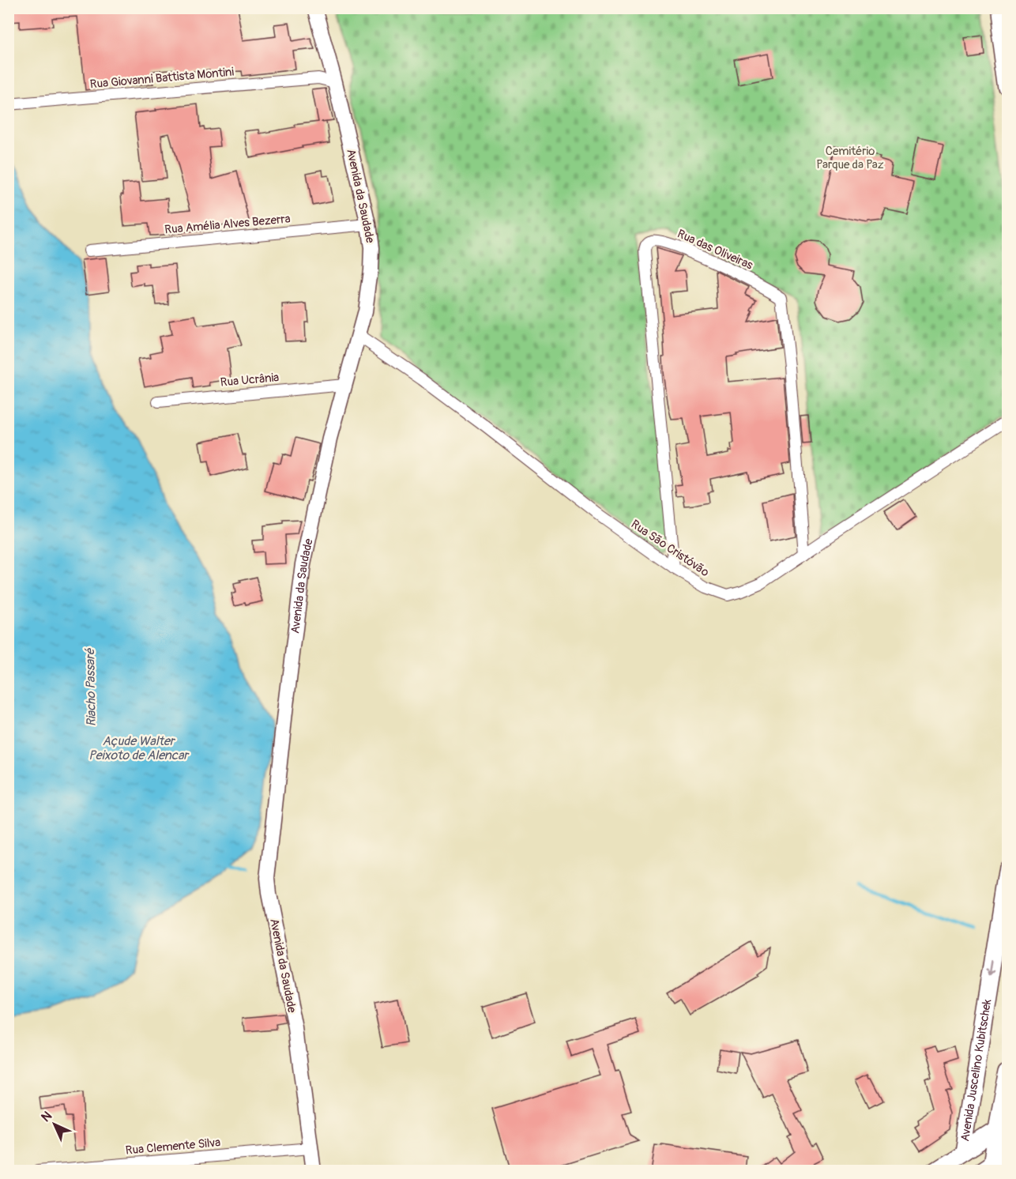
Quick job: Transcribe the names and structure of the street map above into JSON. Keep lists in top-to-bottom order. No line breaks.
{"streets":{"main road":["Avenida Juscelino Kubitschek"],"street":["Rua Giovanni Battista Montini","Avenida da Saudade","Rua Amélia Alves Bezerra","Rua das Oliveiras","Rua Ucrânia","Rua São Cristóvão","Rua Clemente Silva"]},"crossings":[["Rua Giovanni Battista Montini","Avenida da Saudade"],["Avenida da Saudade","Rua Amélia Alves Bezerra"],["Avenida da Saudade","Rua Ucrânia"],["Avenida da Saudade","Rua São Cristóvão"],["Avenida da Saudade","Rua Clemente Silva"],["Rua das Oliveiras","Rua São Cristóvão"]],"water":["Riacho Passaré","Açude Walter Peixoto de Alencar"],"parks":["Cemitério Parque da Paz"],"north":"top left"}
